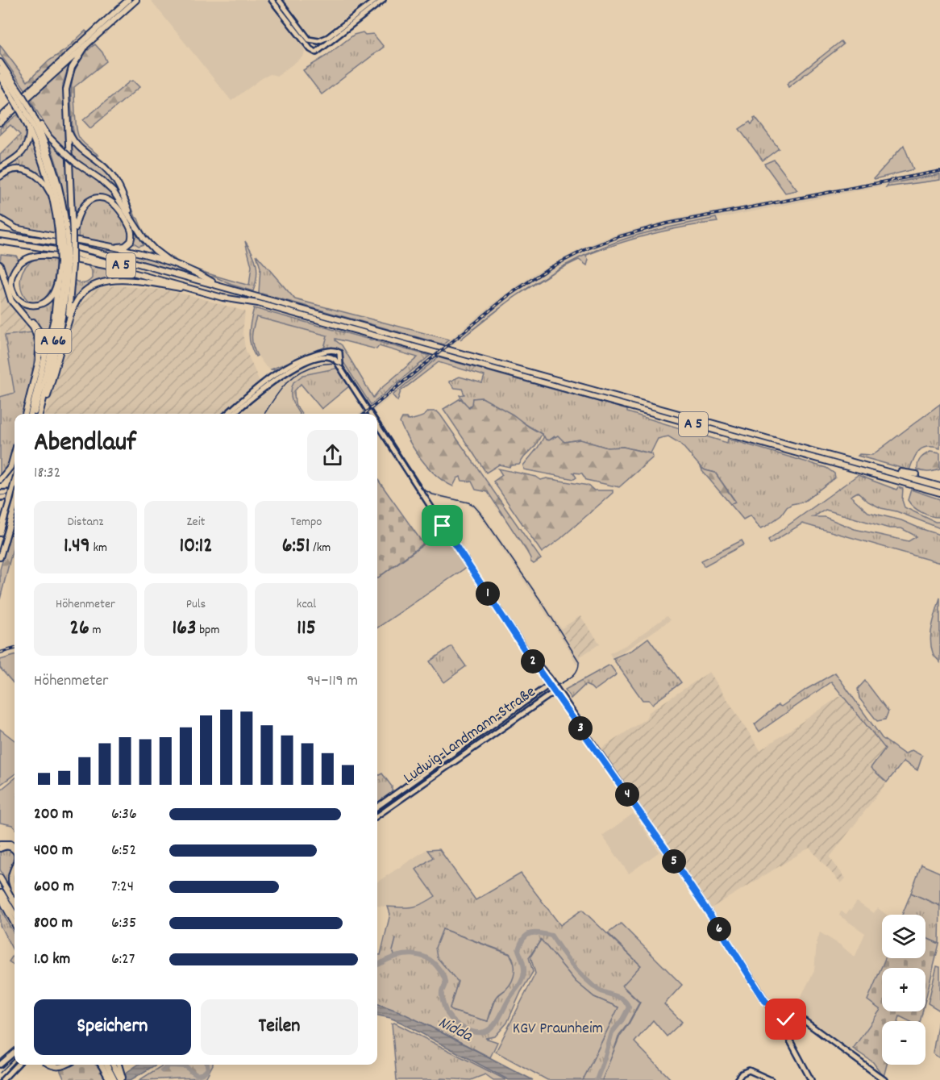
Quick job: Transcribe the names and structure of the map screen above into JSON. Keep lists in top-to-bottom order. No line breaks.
{"streets":{"highway":["A 5","A 66"],"main road":["Ludwig-Landmann-Straße"]},"water":["Nidda"],"parks":["KGV Praunheim"],"page":{"heading":["Abendlauf","18:32"],"stats":[["Distanz","1.49 km"],["Zeit","10:12"],["Tempo","6:51 /km"],["Höhenmeter","26 m"],["Puls","163 bpm"],["kcal","115"]],"pins":["1","2","3","4","5","6"],"chart":["Höhenmeter","94–119 m"],"list":[{"name":"200 m","note":"6:36"},{"name":"400 m","note":"6:52"},{"name":"600 m","note":"7:24"},{"name":"800 m","note":"6:35"},{"name":"1.0 km","note":"6:27"}],"map_buttons":["+","−"],"buttons":["Speichern","Teilen"]}}
